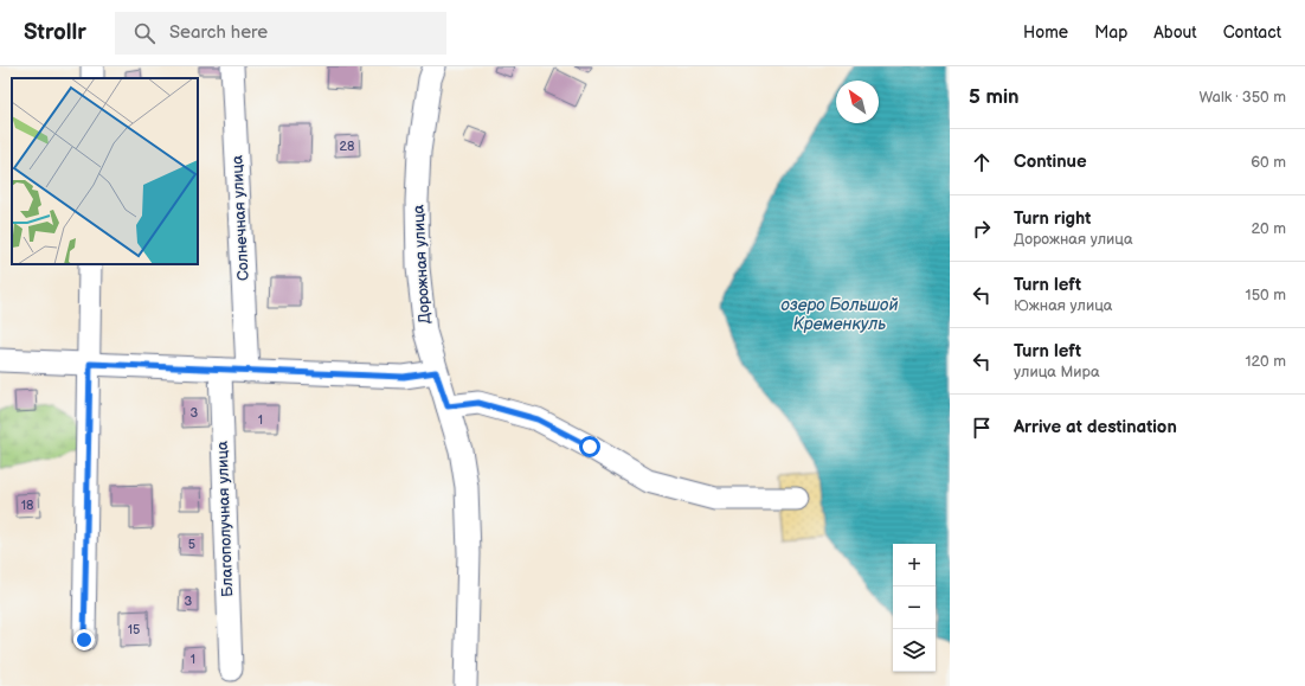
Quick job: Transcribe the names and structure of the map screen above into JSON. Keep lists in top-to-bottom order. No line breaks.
{"streets":{"street":["Солнечная улица","Дорожная улица","Благополучная улица"]},"water":["озеро Большой Кременкуль"],"house_numbers":["28","3","1","18","5","3","15","1"],"north":"top left","page":{"header":"Strollr","search":"Search here","nav":["Home","Map","About","Contact"],"heading":["5 min","Walk · 350 m"],"list":[["Continue","60 m"],["Turn right","Дорожная улица","20 m"],["Turn left","Южная улица","150 m"],["Turn left","улица Мира","120 m"],"Arrive at destination"],"map_buttons":["+","−"]}}
